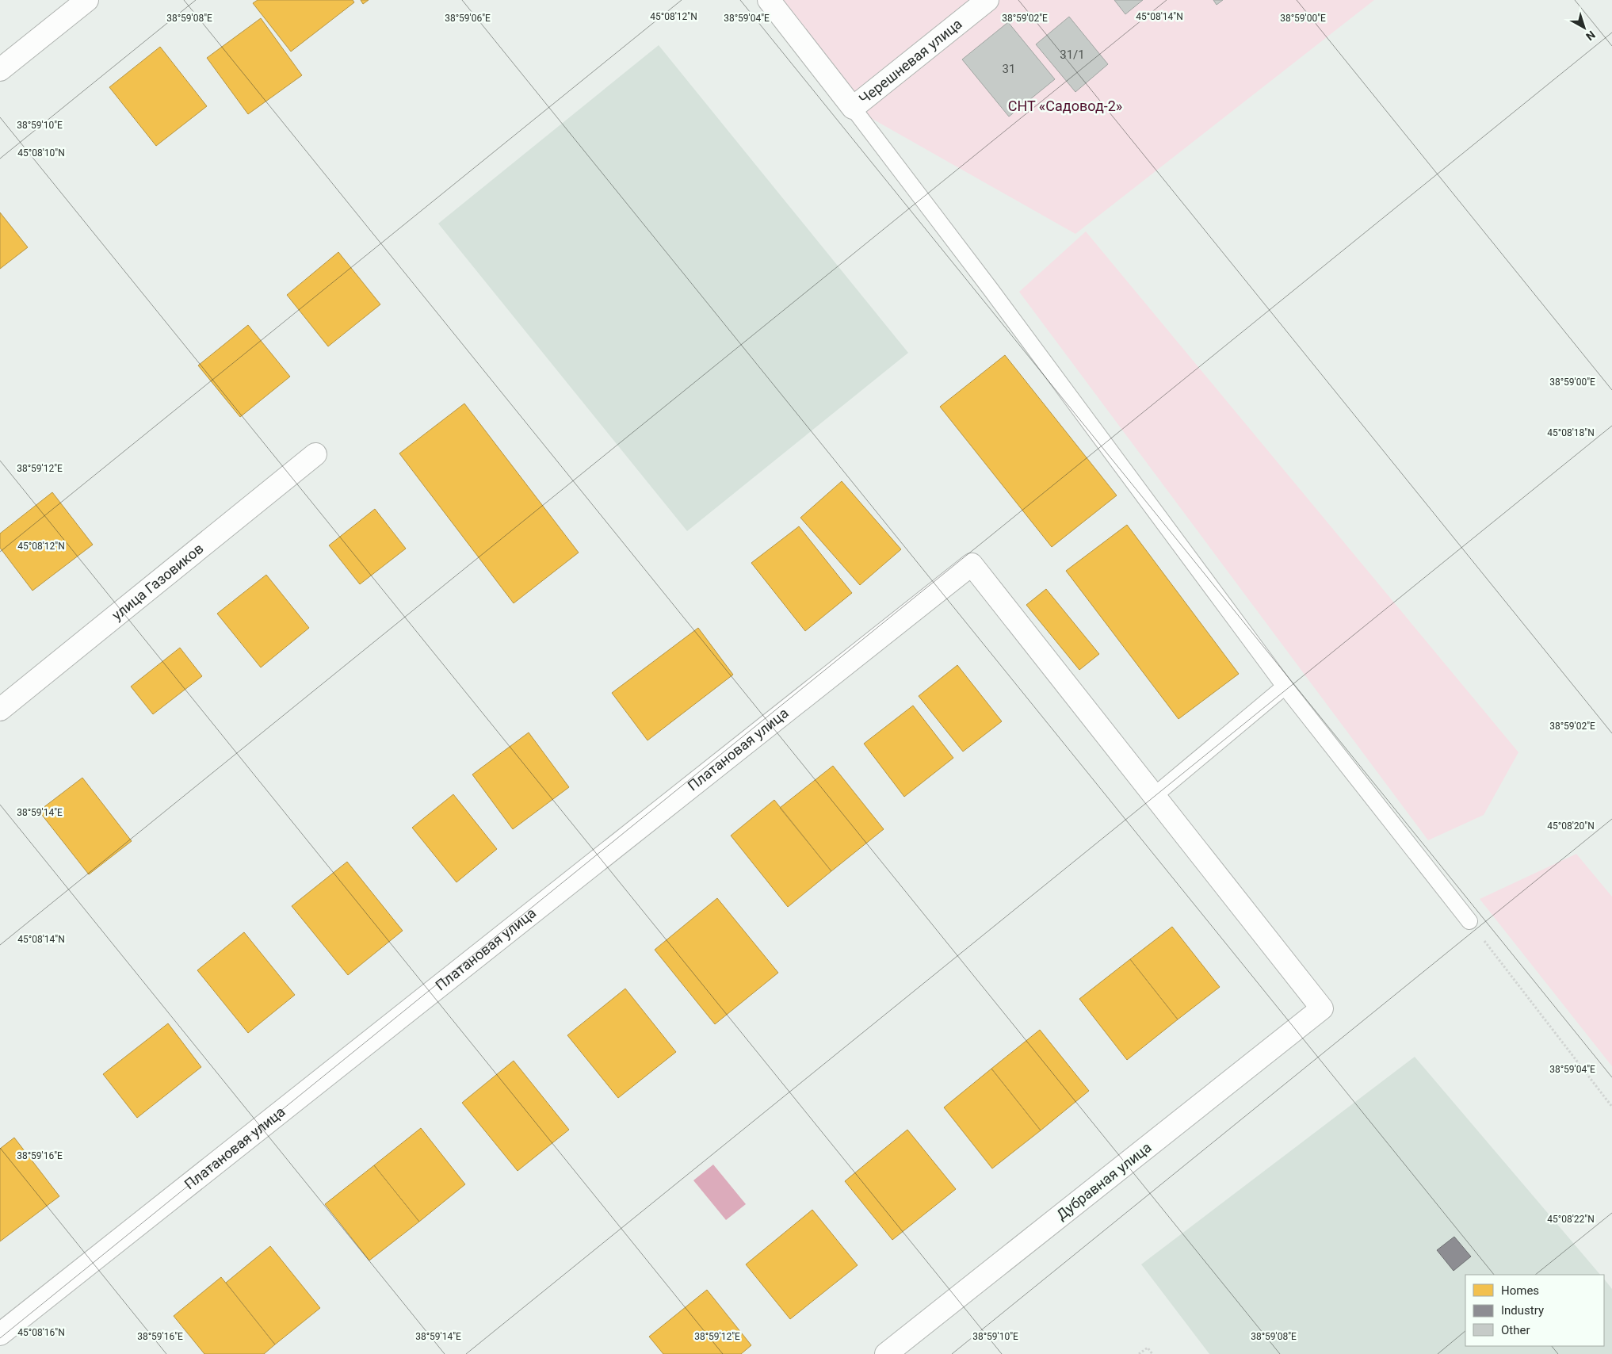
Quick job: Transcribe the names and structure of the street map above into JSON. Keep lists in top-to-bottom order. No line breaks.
{"streets":{"street":["Черешневая улица","улица Газовиков","Платановая улица","Дубравная улица"]},"crossings":[["Платановая улица","Дубравная улица"]],"parks":["СНТ «Садовод-2»"],"house_numbers":["31/1","31"],"legend":["Homes","Industry","Other"],"north":"bottom right","coordinates":["45°08'12\"N","45°08'14\"N","38°59'08\"E","38°59'06\"E","38°59'04\"E","38°59'02\"E","38°59'00\"E","38°59'10\"E","45°08'10\"N","45°08'18\"N","38°59'12\"E","38°59'14\"E","45°08'20\"N","38°59'16\"E","45°08'22\"N","45°08'16\"N"]}
